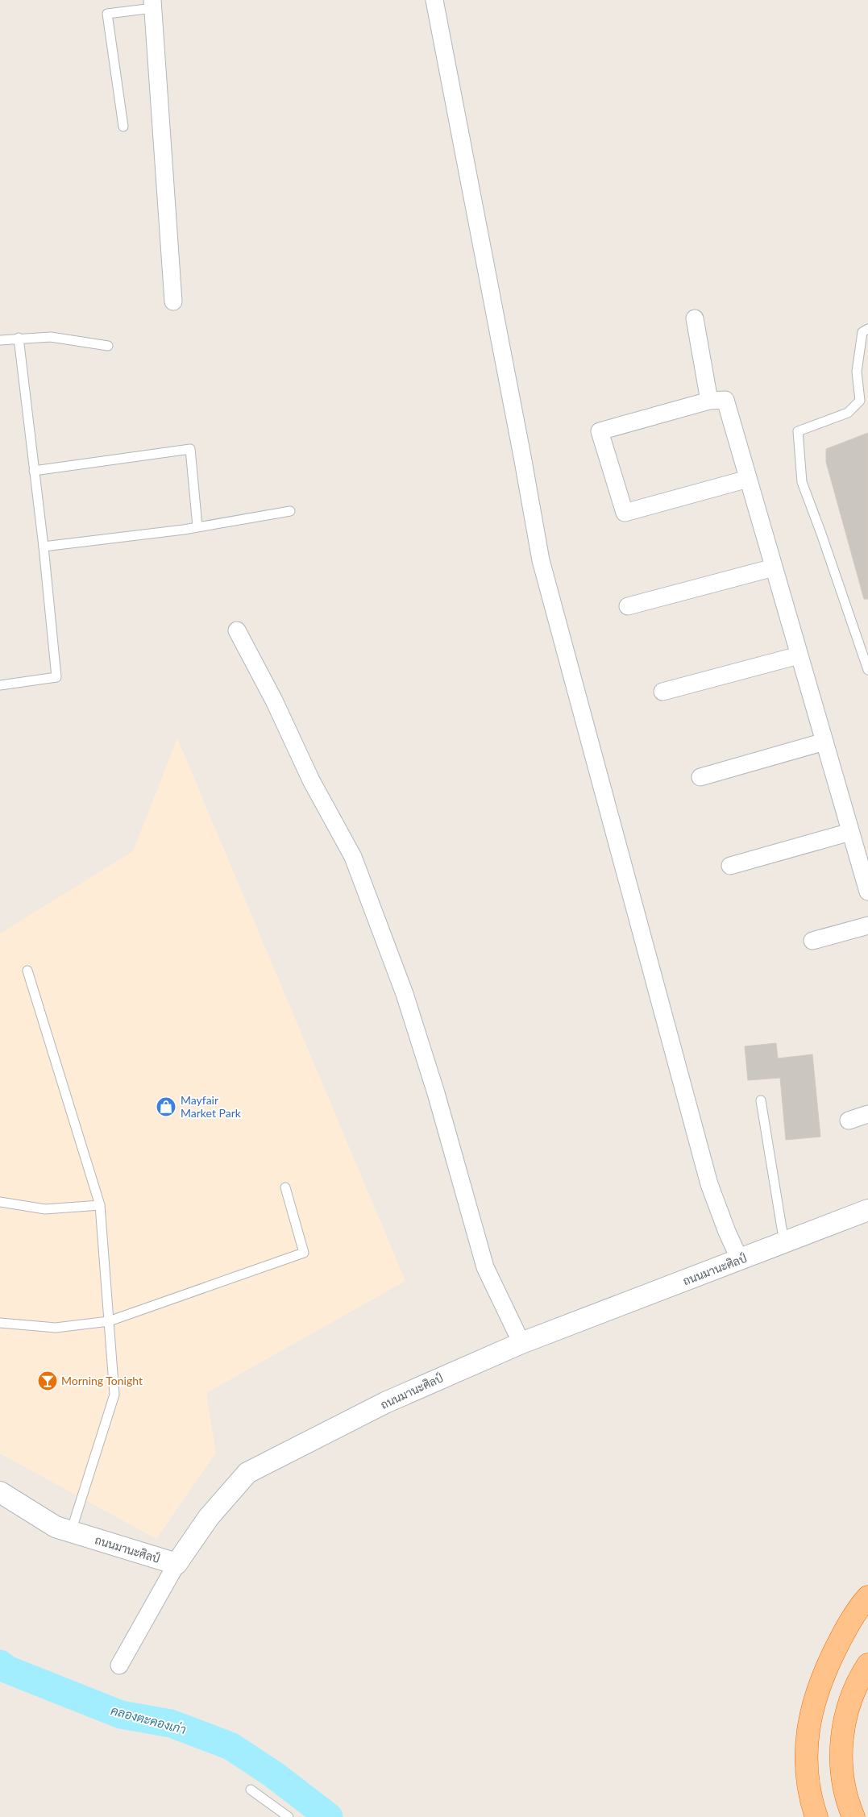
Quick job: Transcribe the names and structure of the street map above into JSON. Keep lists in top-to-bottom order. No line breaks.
{"streets":{"street":["ถนนมานะศิลป์"]},"water":["คลองตะคองเก่า"],"places":{"shop":["Mayfair Market Park"],"bar":["Morning Tonight"]}}
